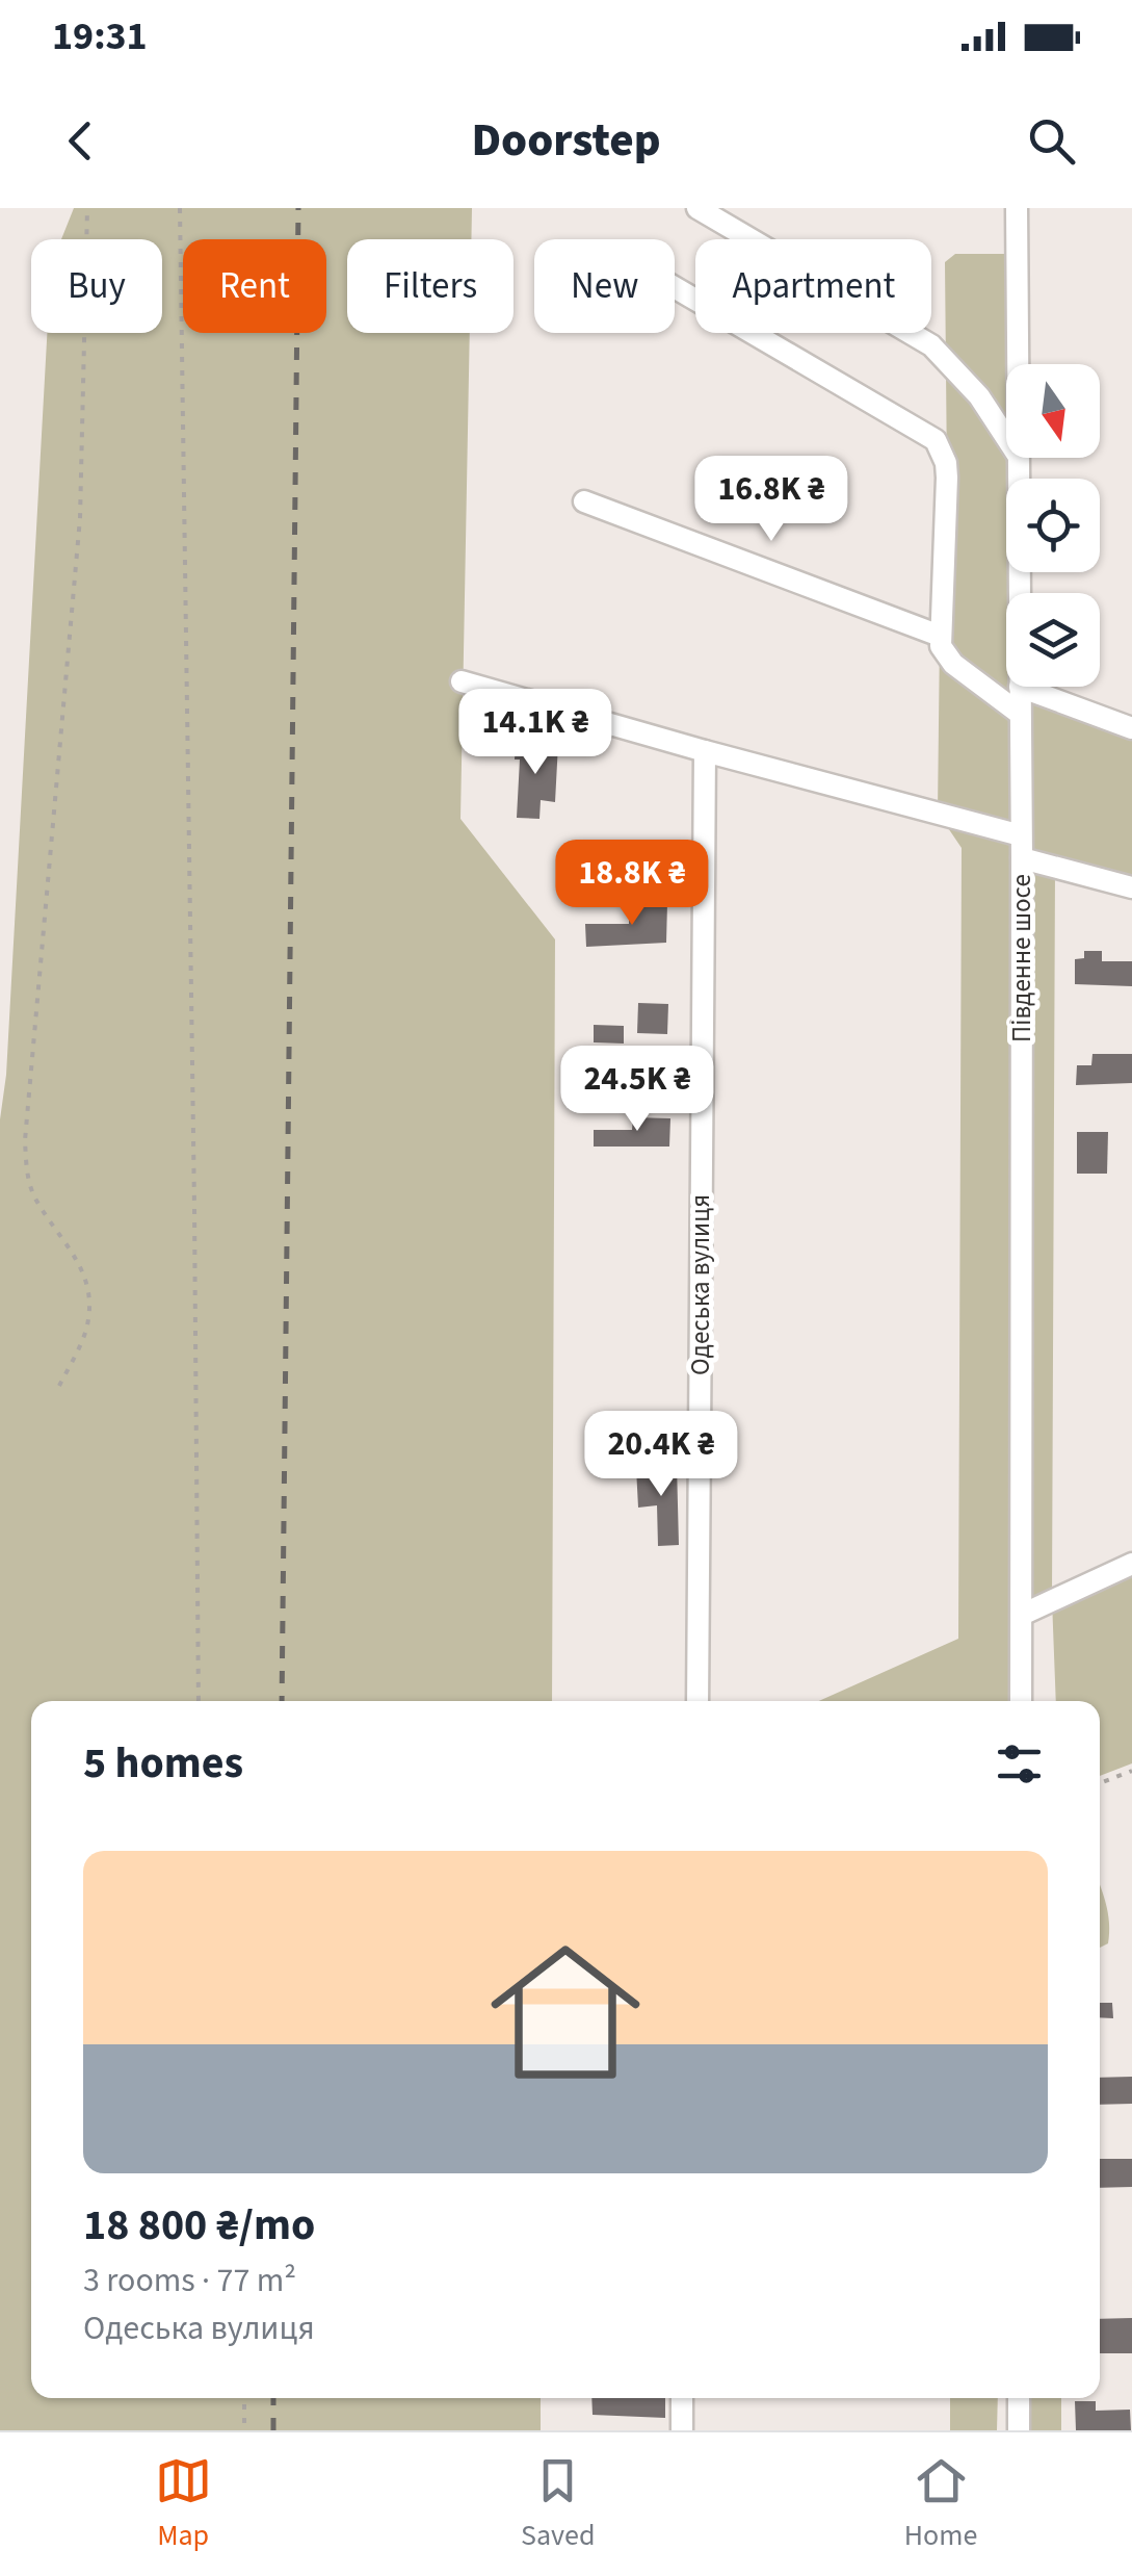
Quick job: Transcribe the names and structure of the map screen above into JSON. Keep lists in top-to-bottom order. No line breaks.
{"streets":{"street":["Південне шосе","Одеська вулиця"]},"north":"bottom","page":{"status":"19:31","header":"Doorstep","chip":["Buy","Rent","Filters","New","Apartment"],"price":["16.8K ₴","14.1K ₴","18.8K ₴","24.5K ₴","20.4K ₴"],"heading":"5 homes","list":[{"name":"18 800 ₴/mo","note":"3 rooms · 77 m² · Одеська вулиця"}],"tabs":["Map","Saved","Home"]}}
